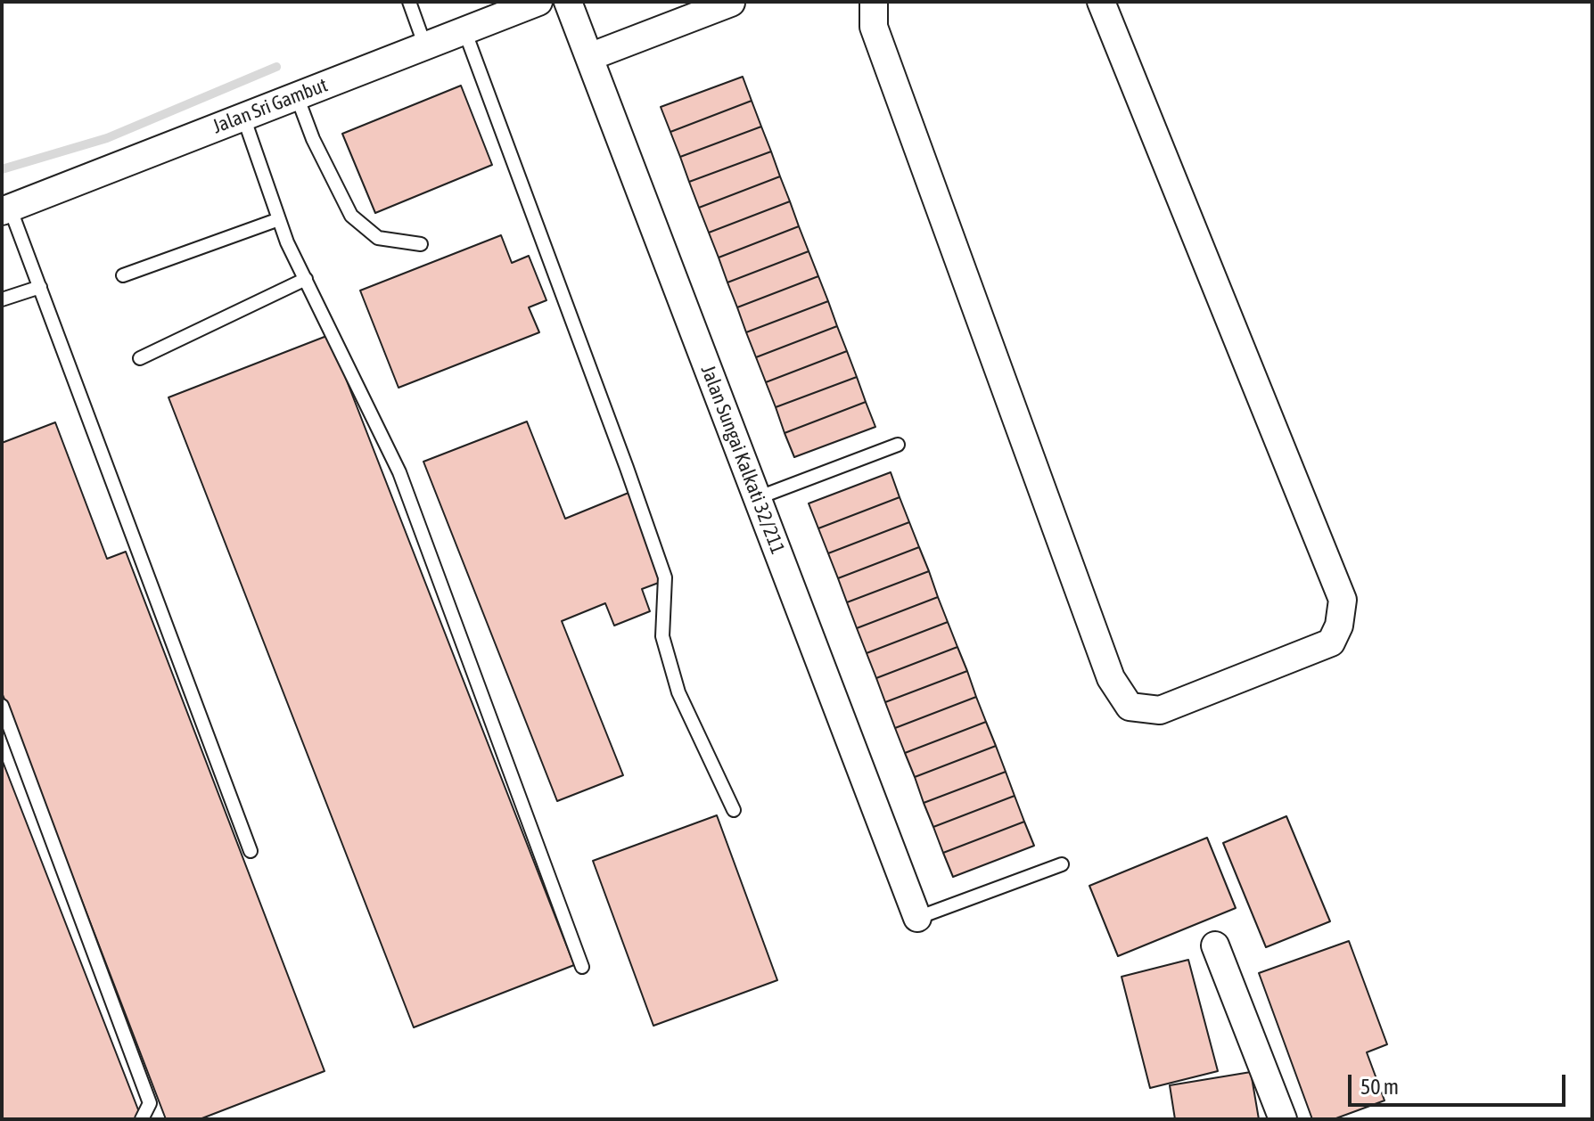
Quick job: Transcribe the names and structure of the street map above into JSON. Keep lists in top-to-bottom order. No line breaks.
{"streets":{"street":["Jalan Sri Gambut","Jalan Sungai Kalkati 32/211"]},"scale_bar":"50 m"}
